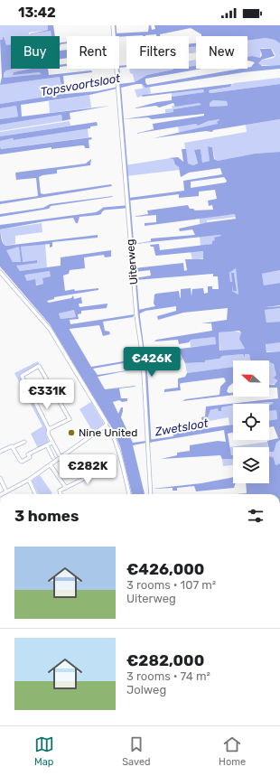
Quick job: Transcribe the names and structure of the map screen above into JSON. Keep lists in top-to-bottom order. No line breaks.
{"streets":{"street":["Uiterweg"]},"water":["Topsvoortsloot","Zwetsloot"],"places":["Nine United"],"north":"left","page":{"status":"13:42","chip":["Buy","Rent","Filters","New"],"price":["€426K","€331K","€282K"],"heading":"3 homes","list":[{"name":"€426,000","note":"3 rooms · 107 m² · Uiterweg"},{"name":"€282,000","note":"3 rooms · 74 m² · Jolweg"}],"tabs":["Map","Saved","Home"]}}
